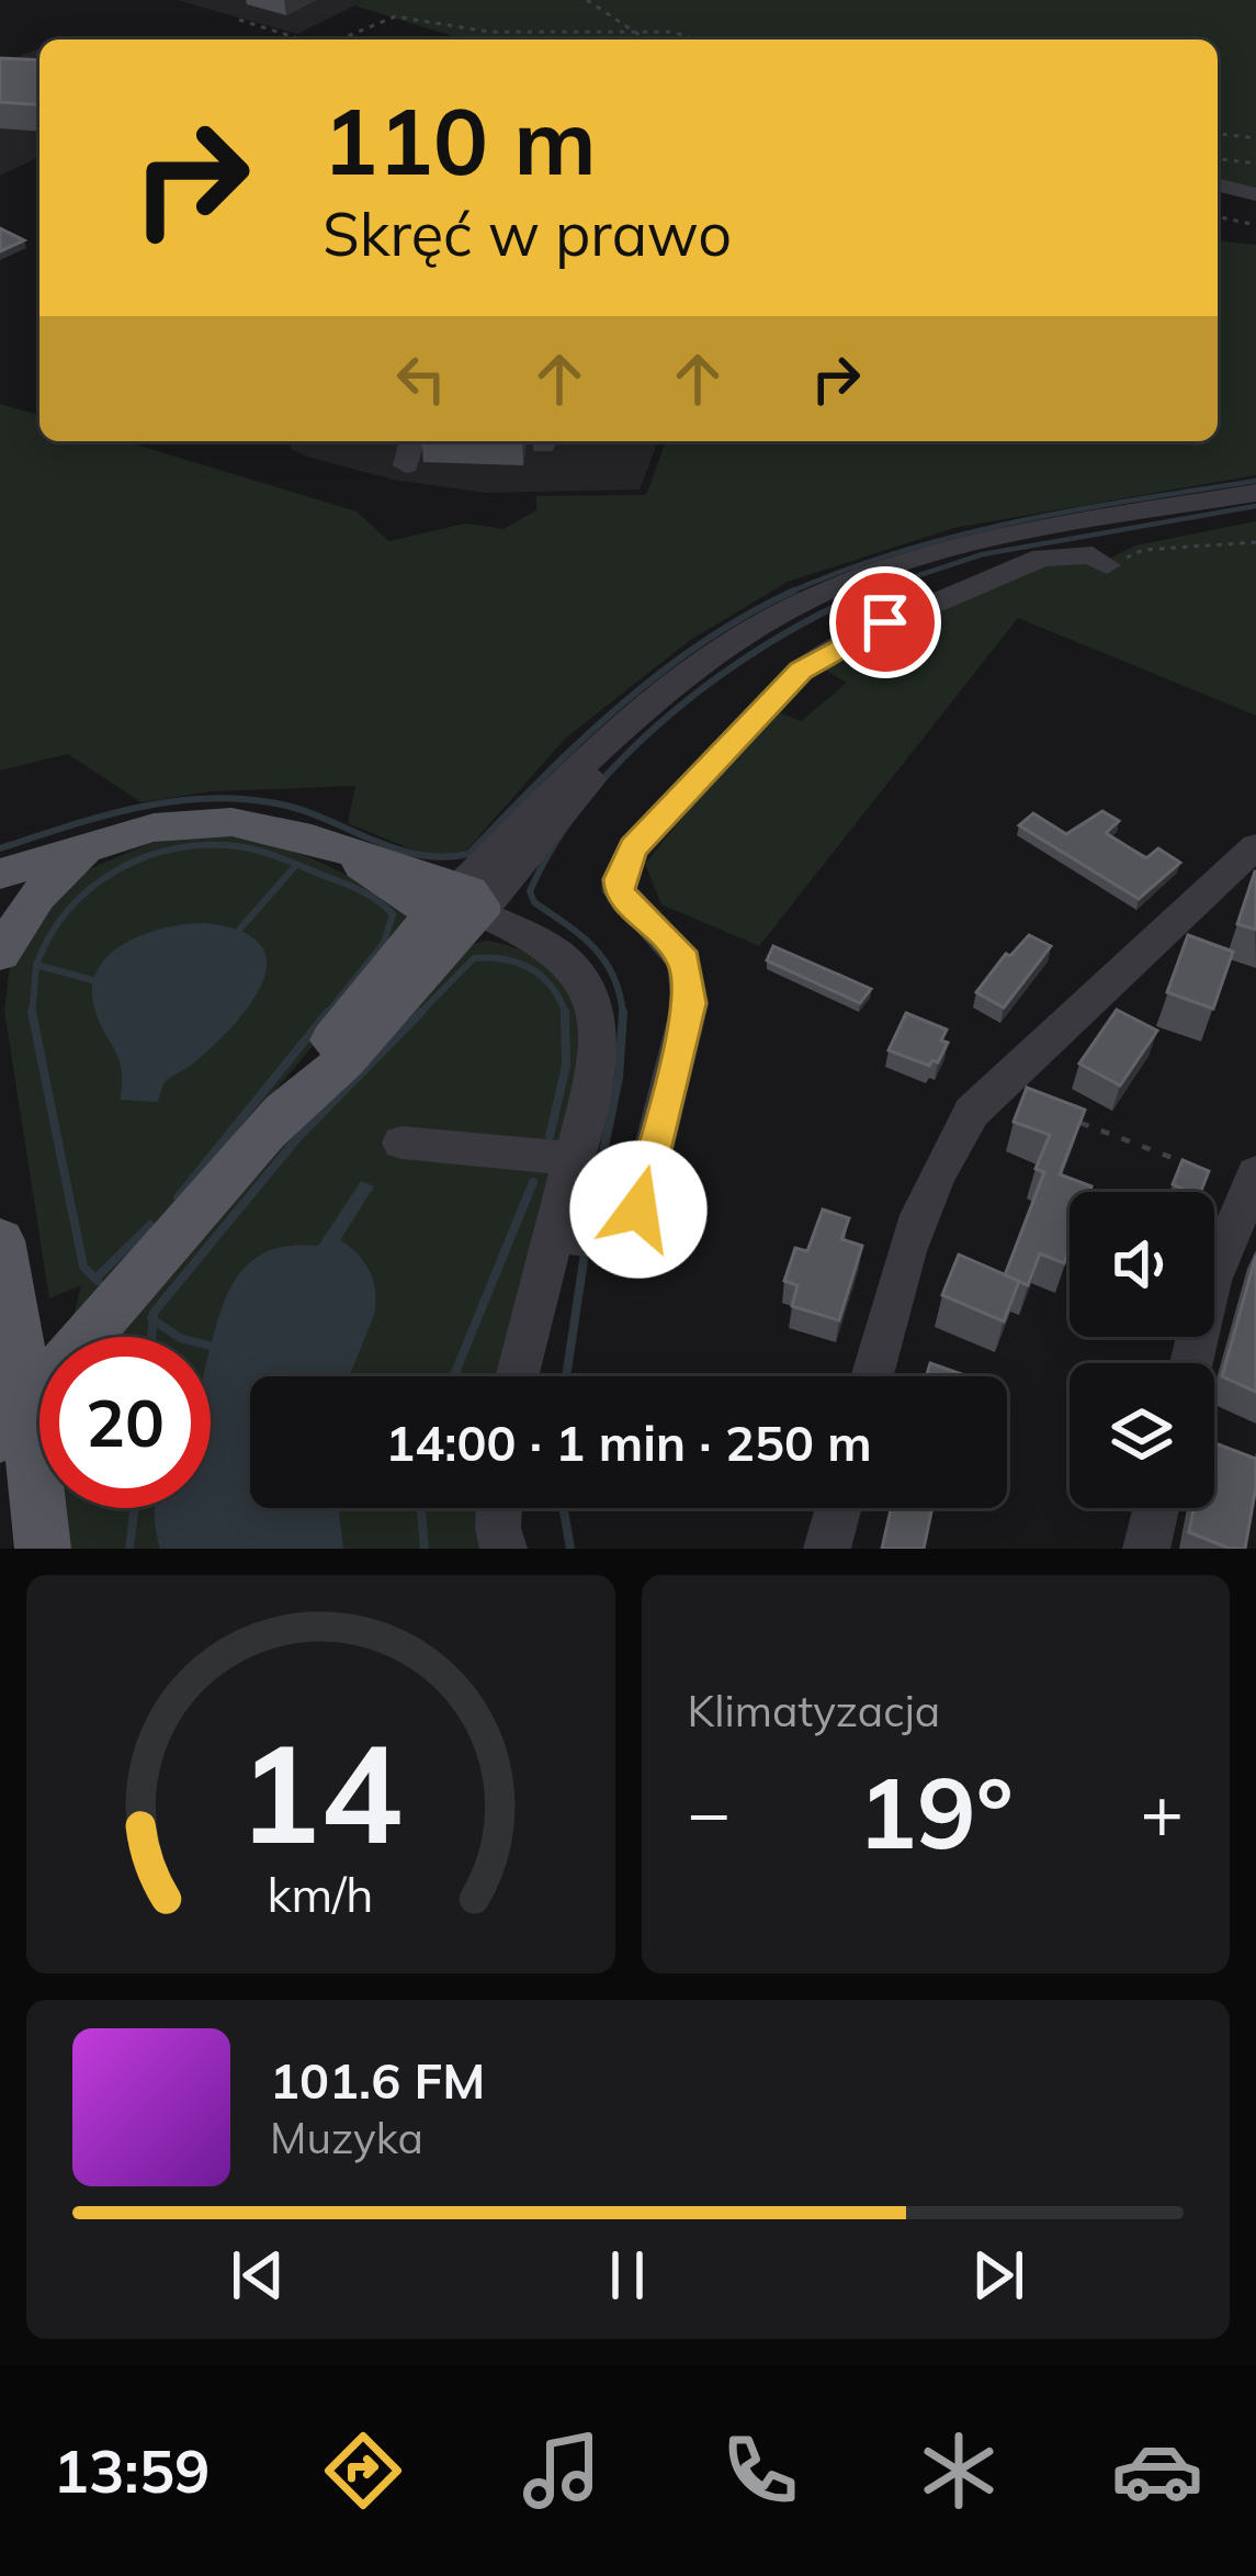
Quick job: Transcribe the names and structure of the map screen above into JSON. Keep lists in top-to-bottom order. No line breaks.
{"page":{"turn":["110 m","Skręć w prawo"],"limit":"20","trip":"14:00 · 1 min · 250 m","tile":"Klimatyzacja","heat":["−","19°","+"],"song":["101.6 FM","Muzyka"],"tabs":"13:59","gauge":["14","km/h"]}}
